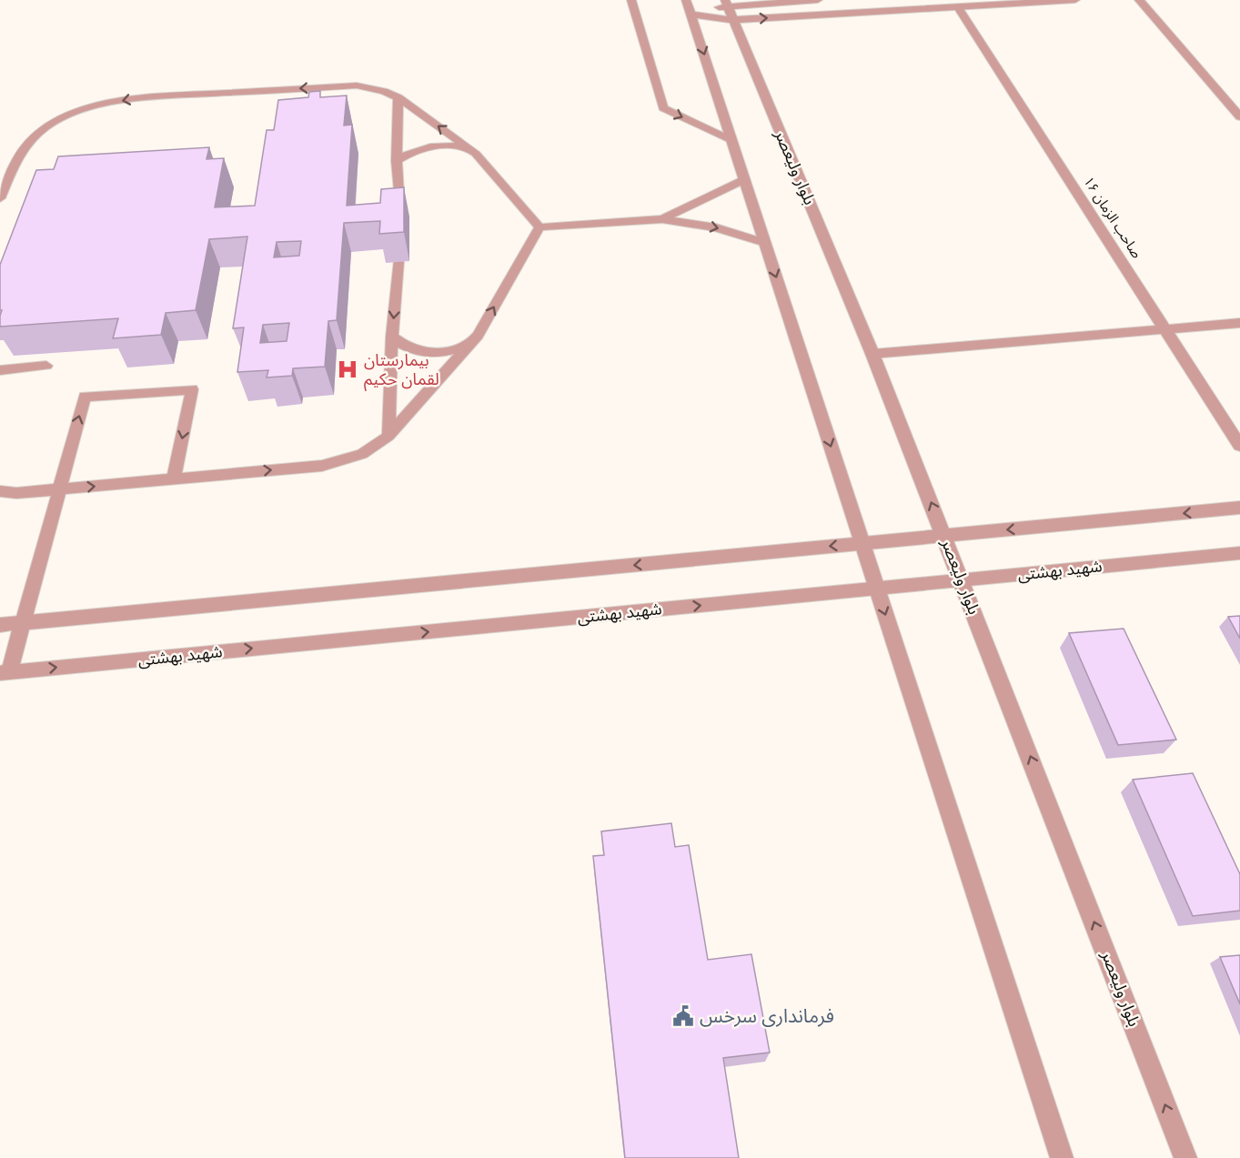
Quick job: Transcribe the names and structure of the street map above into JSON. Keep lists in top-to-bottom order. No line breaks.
{"streets":{"street":["بلوار ولیعصر","صاحب الزمان ۱۶","شهید بهشتی"]},"crossings":[["بلوار ولیعصر","شهید بهشتی"]],"places":{"hospital":["بیمارستان لقمان حکیم"],"public building":["فرمانداری سرخس"]}}
